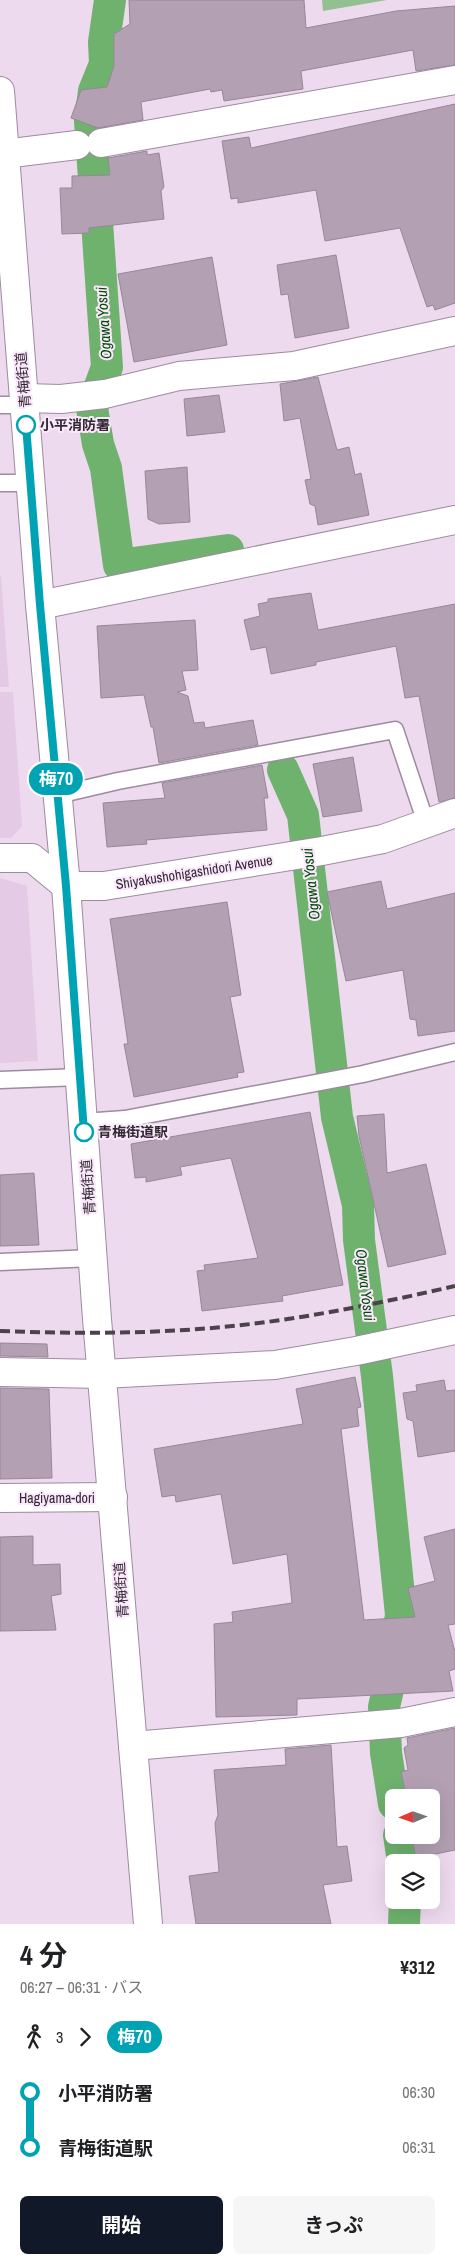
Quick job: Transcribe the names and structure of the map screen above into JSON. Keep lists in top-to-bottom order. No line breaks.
{"streets":{"street":["青梅街道","Shiyakushohigashidori Avenue","Hagiyama-dori"]},"crossings":[["青梅街道","Shiyakushohigashidori Avenue"],["青梅街道","Hagiyama-dori"]],"water":["Ogawa Yosui"],"places":["小平消防署","青梅街道駅"],"lines":["bus line 梅70"],"north":"left","page":{"on_map":"梅70","heading":["4 分","06:27 – 06:31 · バス","¥312"],"legs":["3","梅70"],"list":[{"name":"小平消防署","value":"06:30"},{"name":"青梅街道駅","value":"06:31"}],"buttons":["開始","きっぷ"]}}
